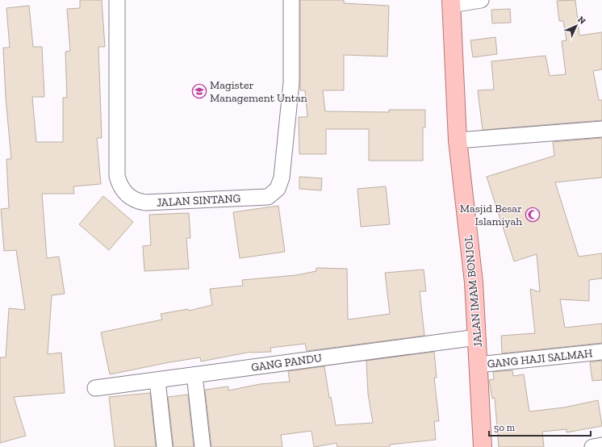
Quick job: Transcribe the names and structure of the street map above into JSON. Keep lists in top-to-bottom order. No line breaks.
{"streets":{"main road":["JALAN IMAM BONJOL"],"street":["JALAN SINTANG","GANG HAJI SALMAH","GANG PANDU"]},"crossings":[["JALAN IMAM BONJOL","GANG HAJI SALMAH"],["JALAN IMAM BONJOL","GANG PANDU"]],"places":{"school or university":["Magister Management Untan"],"mosque":["Masjid Besar Islamiyah"]},"scale_bar":"50 m","north":"top right"}
